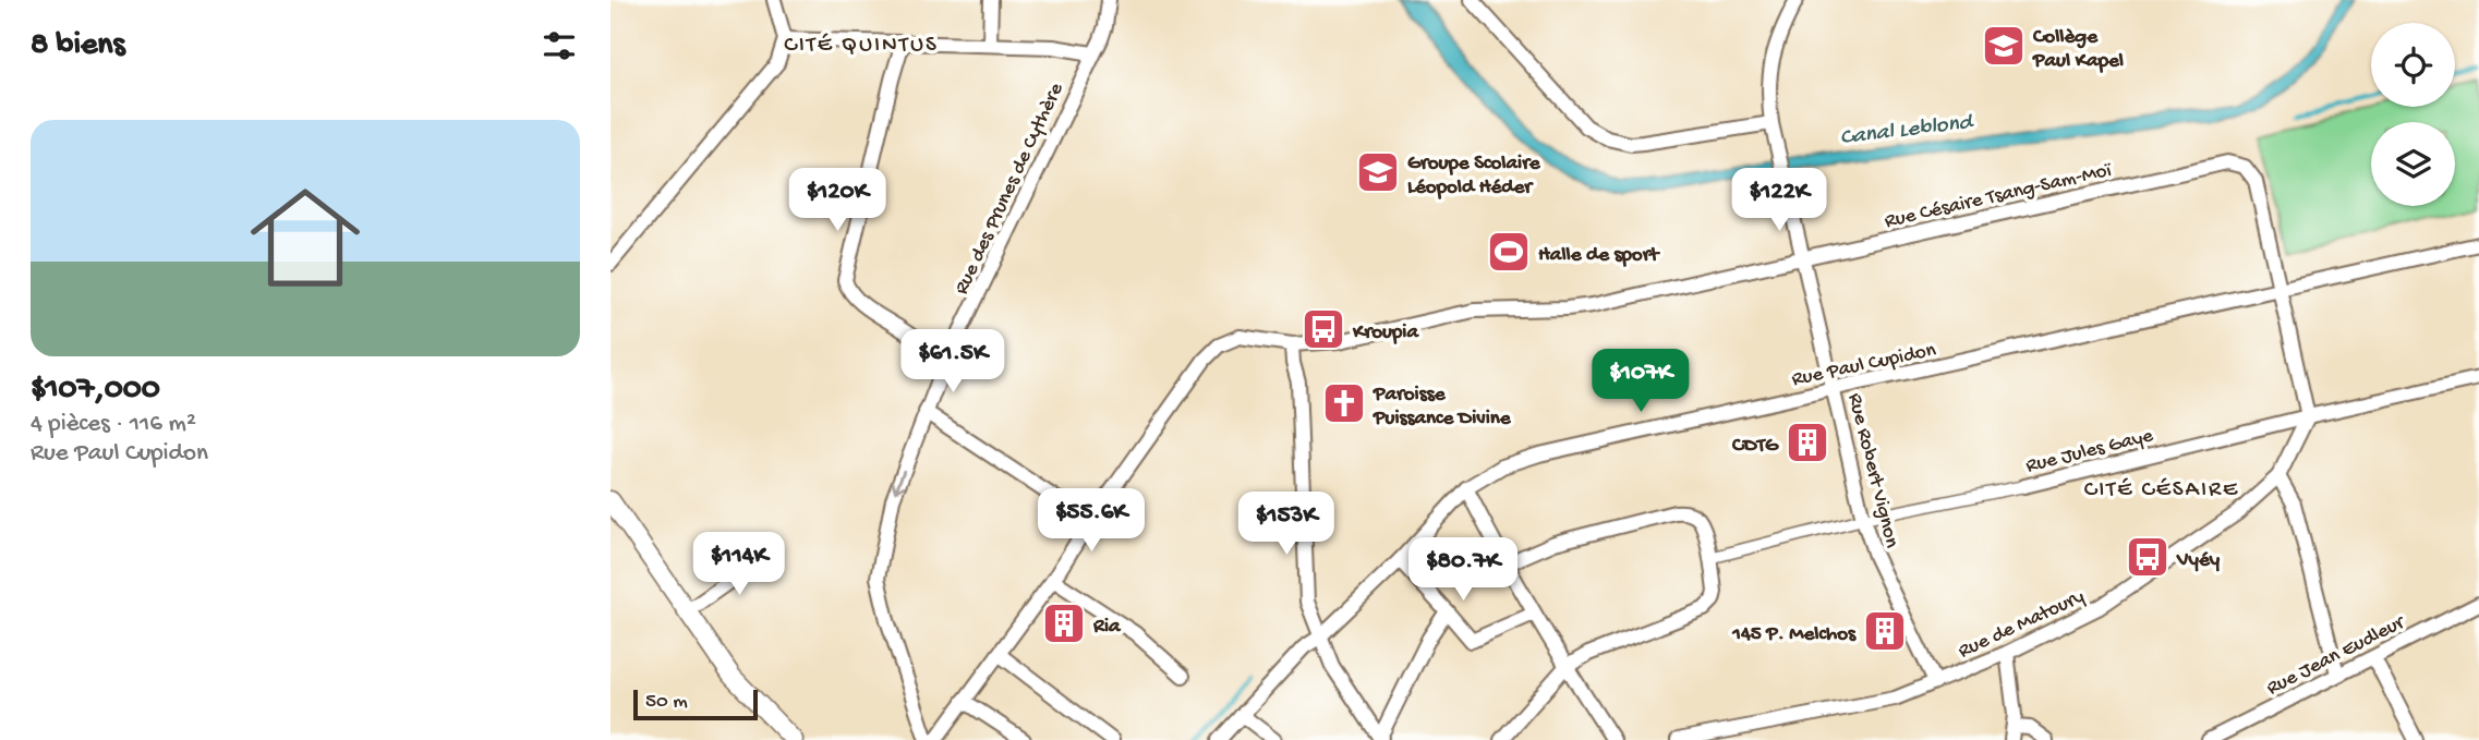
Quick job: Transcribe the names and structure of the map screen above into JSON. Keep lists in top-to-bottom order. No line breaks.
{"streets":{"street":["Rue des Prunes de Cythère","Rue Césaire Tsang-Sam-Moï","Rue Paul Cupidon","Rue Jules Gaye","Rue Robert Vignon","Rue de Matoury","Rue Jean Eudleur"]},"crossings":[["Rue Césaire Tsang-Sam-Moï","Rue Paul Cupidon"],["Rue Césaire Tsang-Sam-Moï","Rue Robert Vignon"],["Rue Paul Cupidon","Rue Robert Vignon"],["Rue Jules Gaye","Rue Robert Vignon"],["Rue Jules Gaye","Rue de Matoury"],["Rue Robert Vignon","Rue de Matoury"]],"one_way":["Rue des Prunes de Cythère"],"districts":["CITÉ QUINTUS","CITÉ CÉSAIRE"],"water":["Canal Leblond"],"places":{"school or university":["Collège Paul Kapel","Groupe Scolaire Léopold Héder"],"sports":["Halle de sport"],"bus stop":["Kroupia","Vyéy"],"church":["Paroisse Puissance Divine"],"building":["CDTG","Ria","145 P. Melchos"]},"scale_bar":"50 m","page":{"heading":"8 biens","list":[{"name":"$107,000","note":"4 pièces · 116 m² · Rue Paul Cupidon"}],"price":["$120K","$122K","$61.5K","$107K","$55.6K","$153K","$114K","$80.7K"],"scale":"50 m"}}
